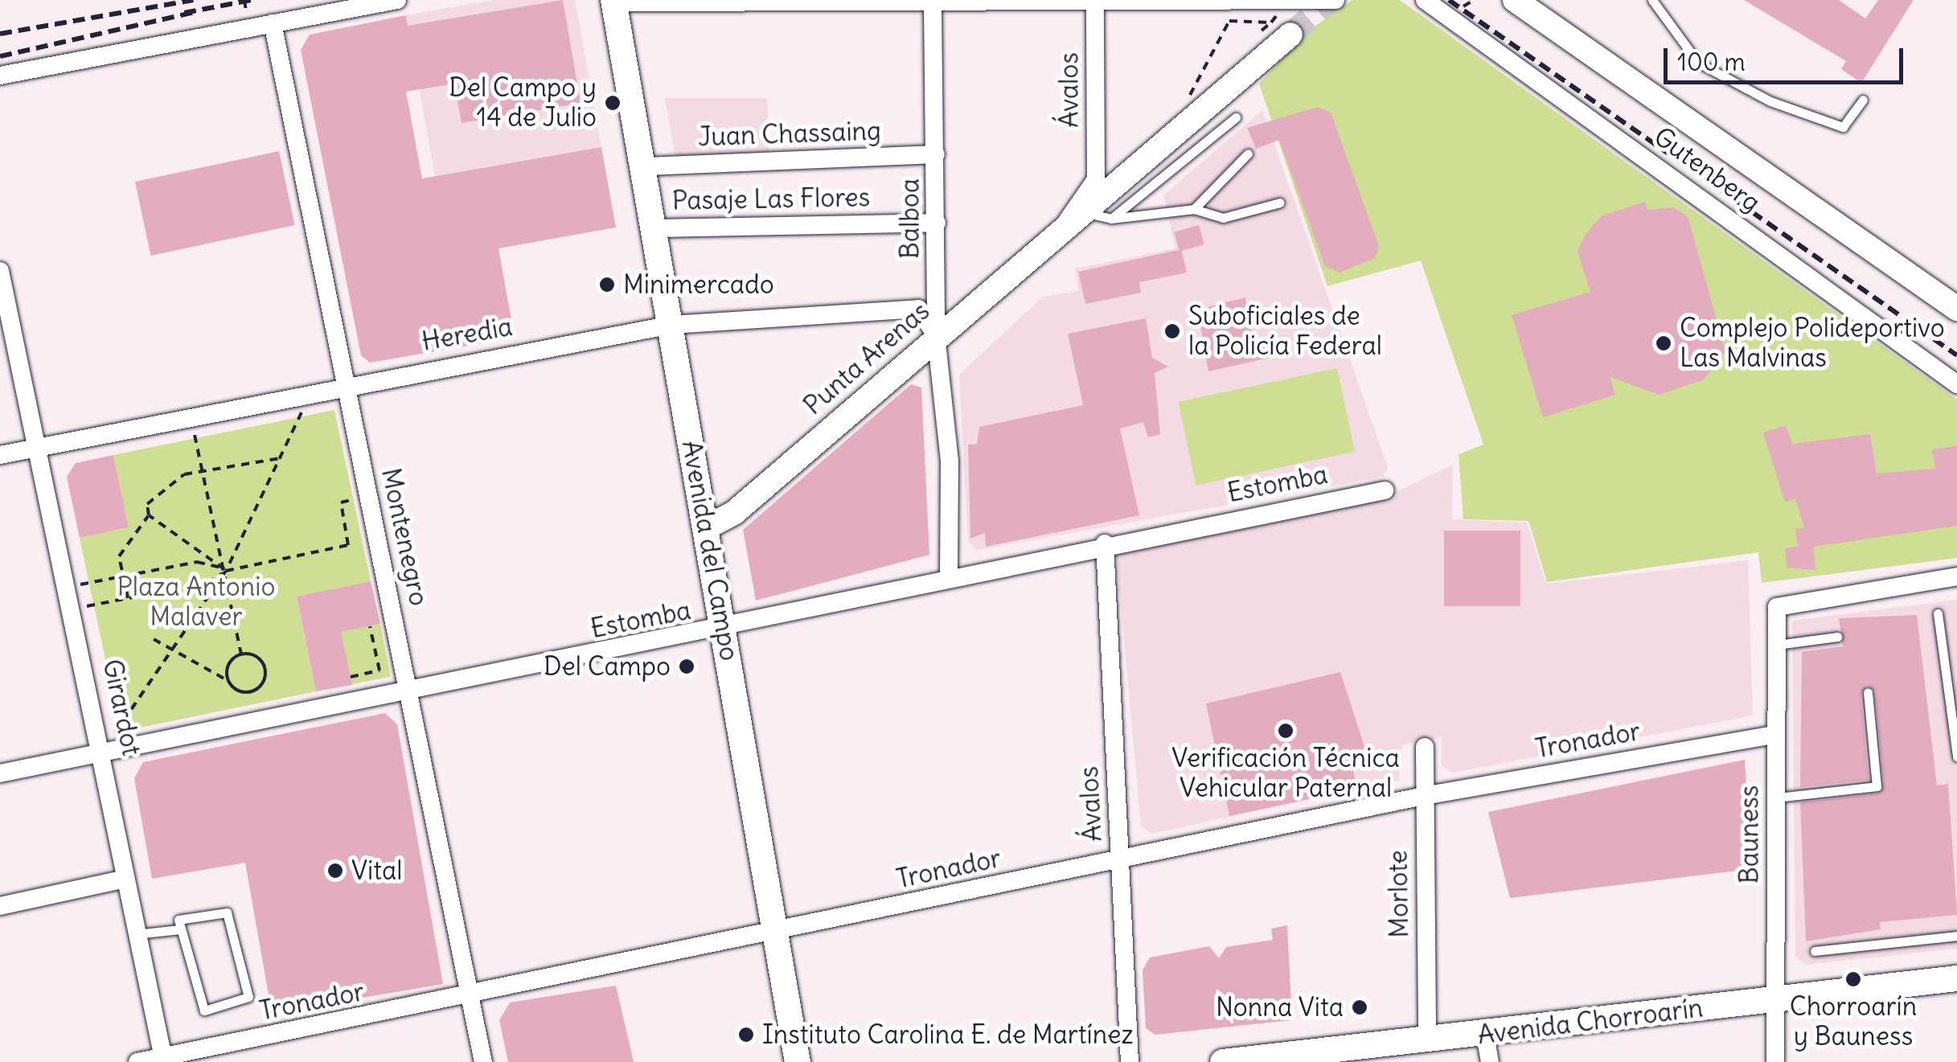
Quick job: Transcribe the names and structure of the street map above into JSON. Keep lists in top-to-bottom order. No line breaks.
{"streets":{"main road":["Avenida del Campo","Avenida Chorroarín"],"street":["Ávalos","Juan Chassaing","Gutenberg","Pasaje Las Flores","Balboa","Heredia","Punta Arenas","Estomba","Montenegro","Girardot","Tronador","Bauness","Morlote"]},"crossings":[["Ávalos","Punta Arenas"],["Ávalos","Estomba"],["Ávalos","Tronador"],["Juan Chassaing","Balboa"],["Juan Chassaing","Avenida del Campo"],["Pasaje Las Flores","Balboa"],["Pasaje Las Flores","Avenida del Campo"],["Balboa","Heredia"],["Balboa","Punta Arenas"],["Balboa","Estomba"],["Heredia","Punta Arenas"],["Heredia","Montenegro"],["Heredia","Avenida del Campo"],["Heredia","Girardot"],["Punta Arenas","Avenida del Campo"],["Estomba","Montenegro"],["Estomba","Avenida del Campo"],["Estomba","Girardot"],["Montenegro","Tronador"],["Avenida del Campo","Tronador"],["Girardot","Tronador"],["Tronador","Bauness"],["Tronador","Morlote"],["Bauness","Avenida Chorroarín"],["Morlote","Avenida Chorroarín"]],"parks":["Plaza Antonio Malaver"],"places":["Del Campo y 14 de Julio","Minimercado","Suboficiales de la Policía Federal","Complejo Polideportivo Las Malvinas","Del Campo","Verificación Técnica Vehicular Paternal","Vital","Chorroarín y Bauness","Nonna Vita","Instituto Carolina E. de Martínez"],"scale_bar":"100 m"}
